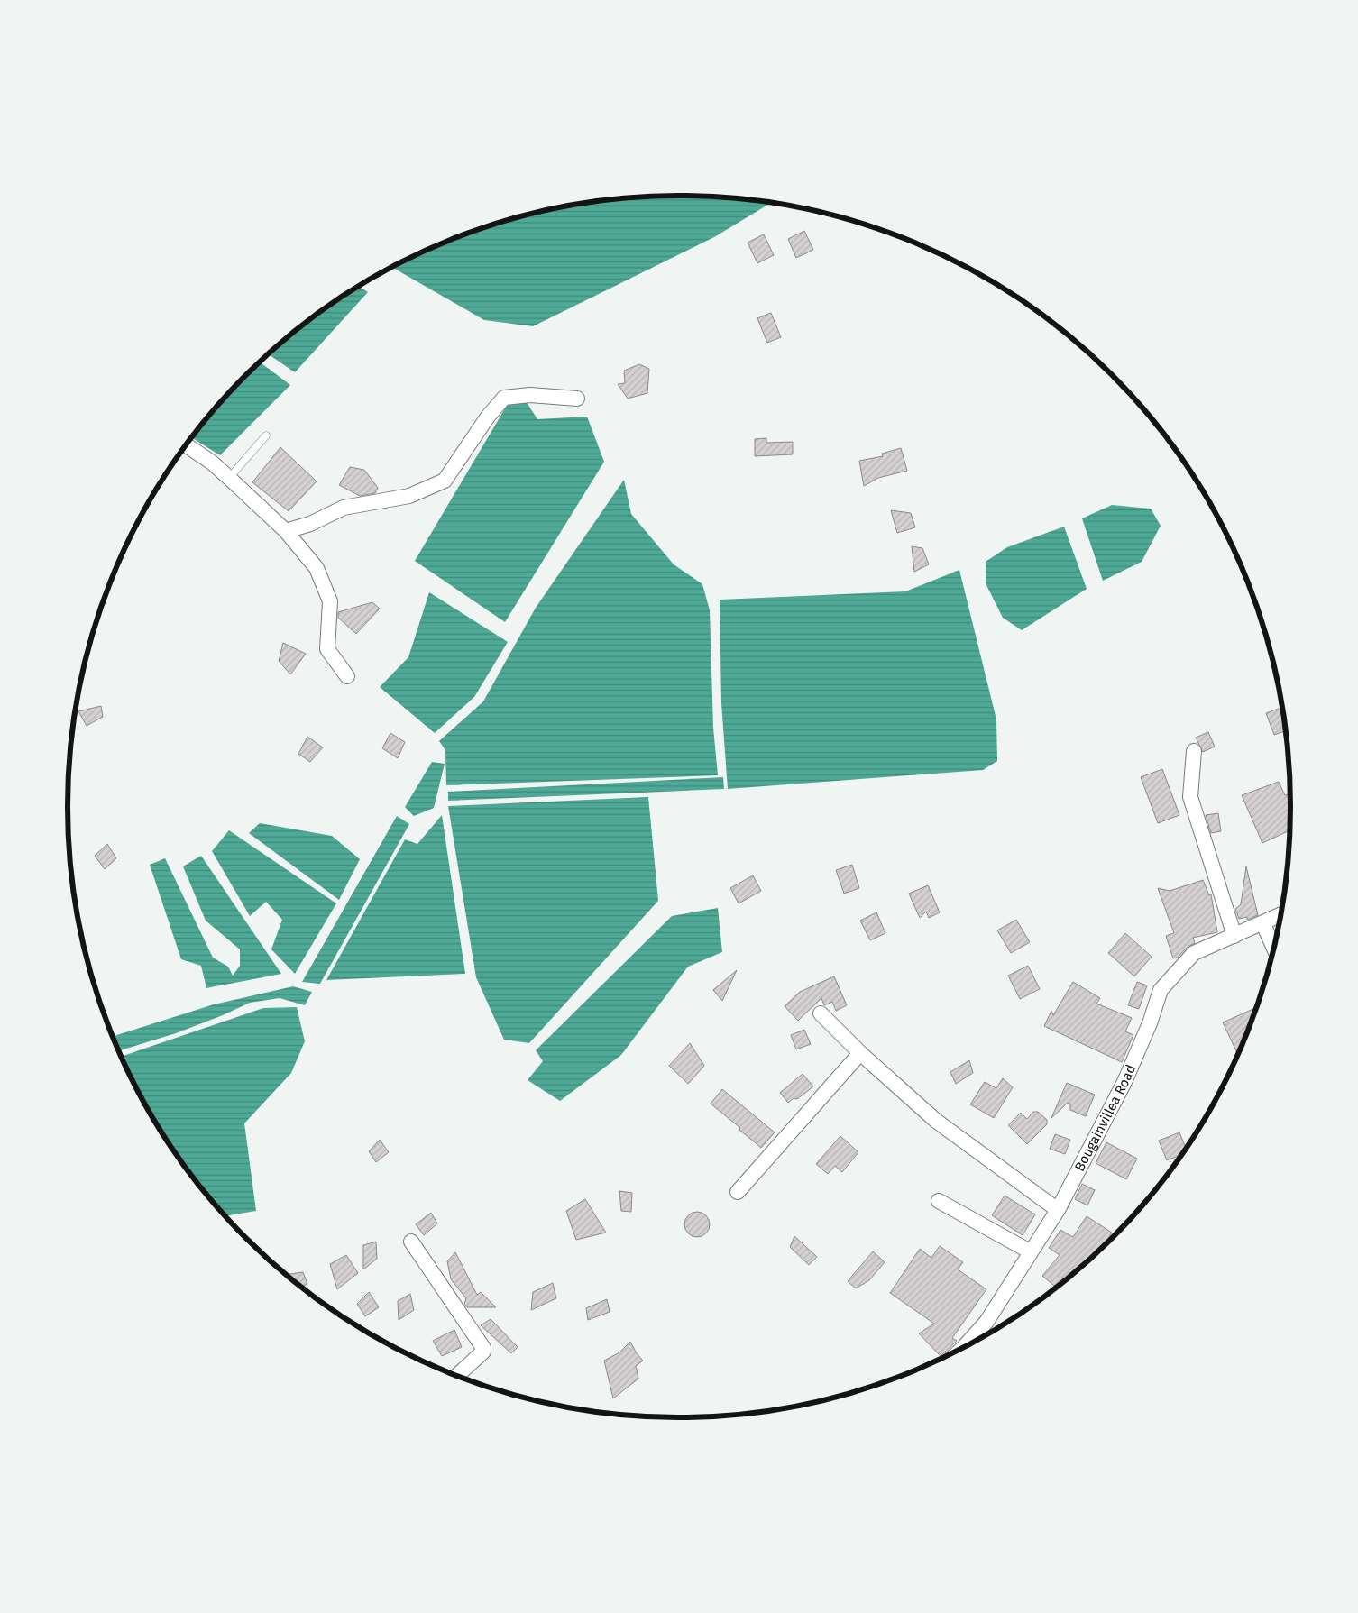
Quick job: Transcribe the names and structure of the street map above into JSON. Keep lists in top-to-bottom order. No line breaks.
{"streets":{"street":["Bougainvillea Road"]}}
